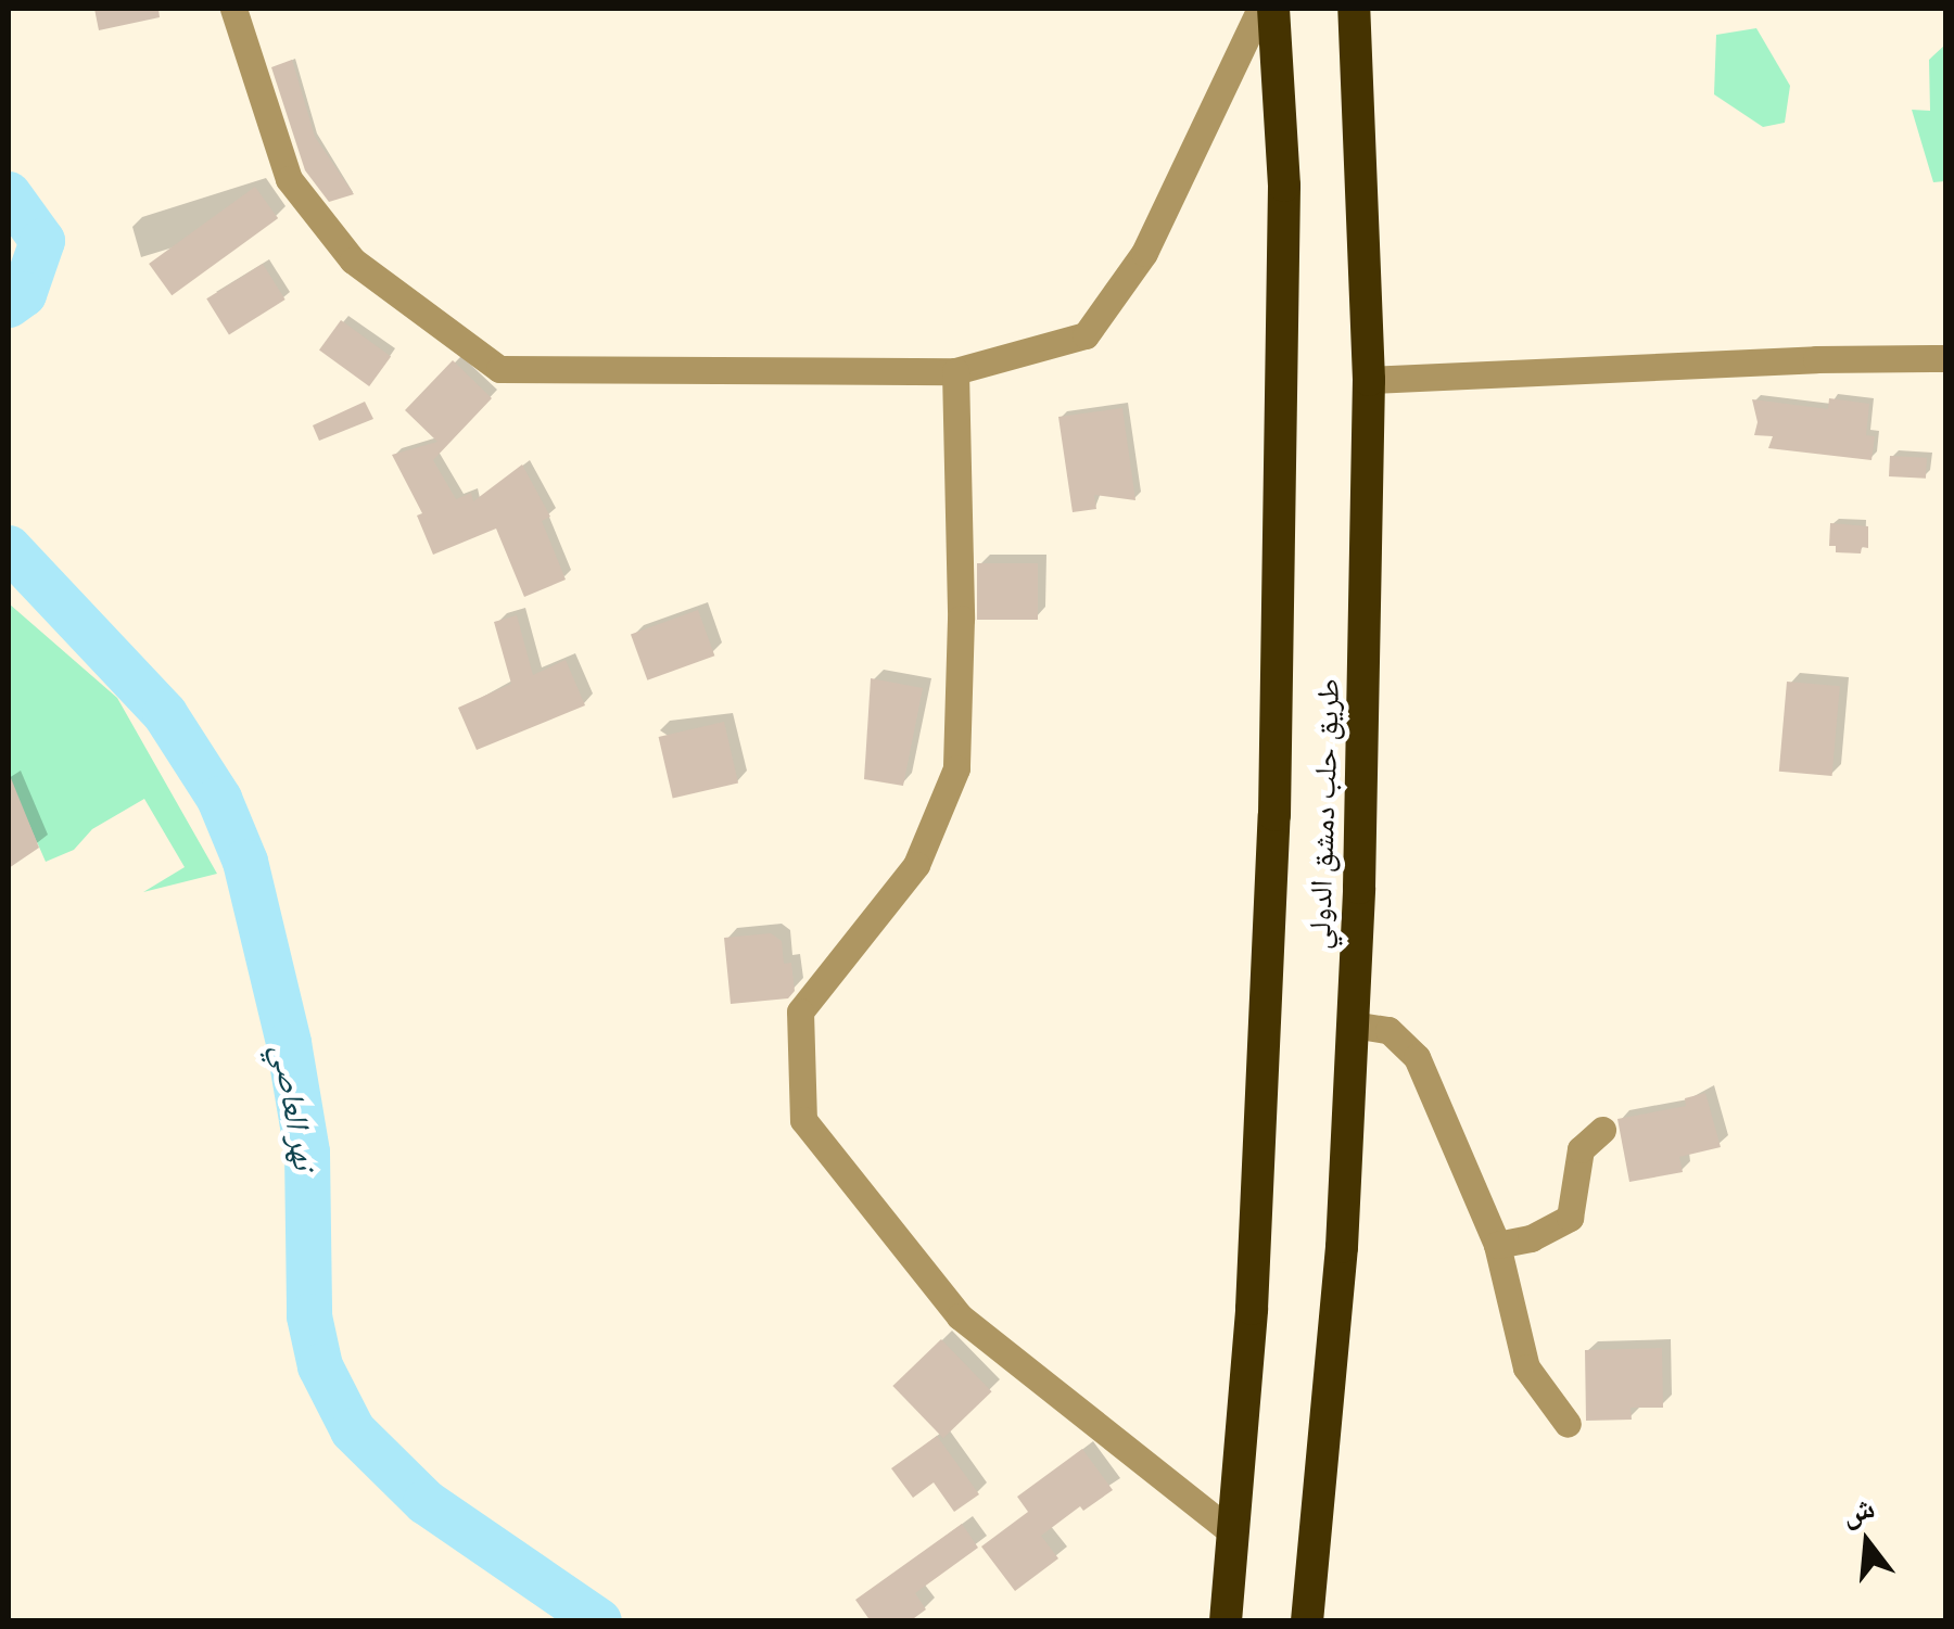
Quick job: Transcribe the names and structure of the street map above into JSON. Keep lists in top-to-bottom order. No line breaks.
{"streets":{"highway":["طريق حلب دمشق الدولي"]},"water":["نهر العاصي"],"north":"top"}
